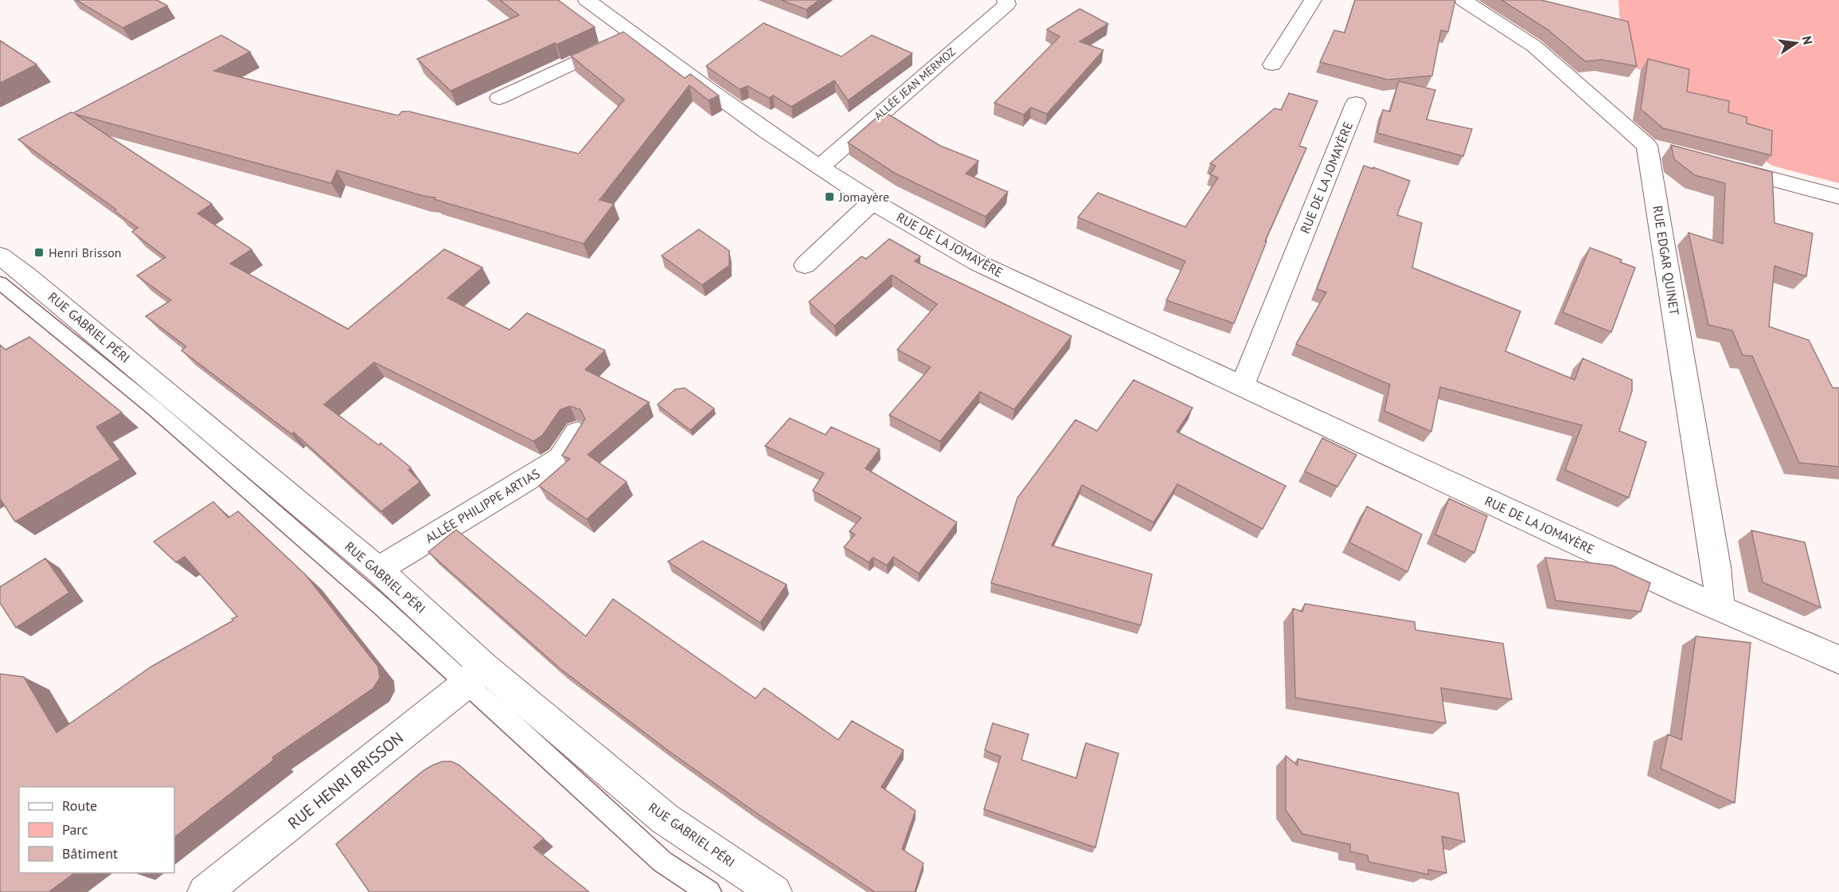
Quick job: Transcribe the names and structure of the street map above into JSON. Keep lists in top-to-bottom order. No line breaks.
{"streets":{"street":["ALLÉE JEAN MERMOZ","RUE DE LA JOMAYÈRE","RUE EDGAR QUINET","RUE GABRIEL PÉRI","ALLÉE PHILIPPE ARTIAS","RUE HENRI BRISSON"]},"crossings":[["ALLÉE JEAN MERMOZ","RUE DE LA JOMAYÈRE"],["RUE DE LA JOMAYÈRE","RUE EDGAR QUINET"],["RUE GABRIEL PÉRI","ALLÉE PHILIPPE ARTIAS"],["RUE GABRIEL PÉRI","RUE HENRI BRISSON"]],"places":{"transit":["Jomayère","Henri Brisson"]},"legend":["Route","Parc","Bâtiment"],"north":"right"}
